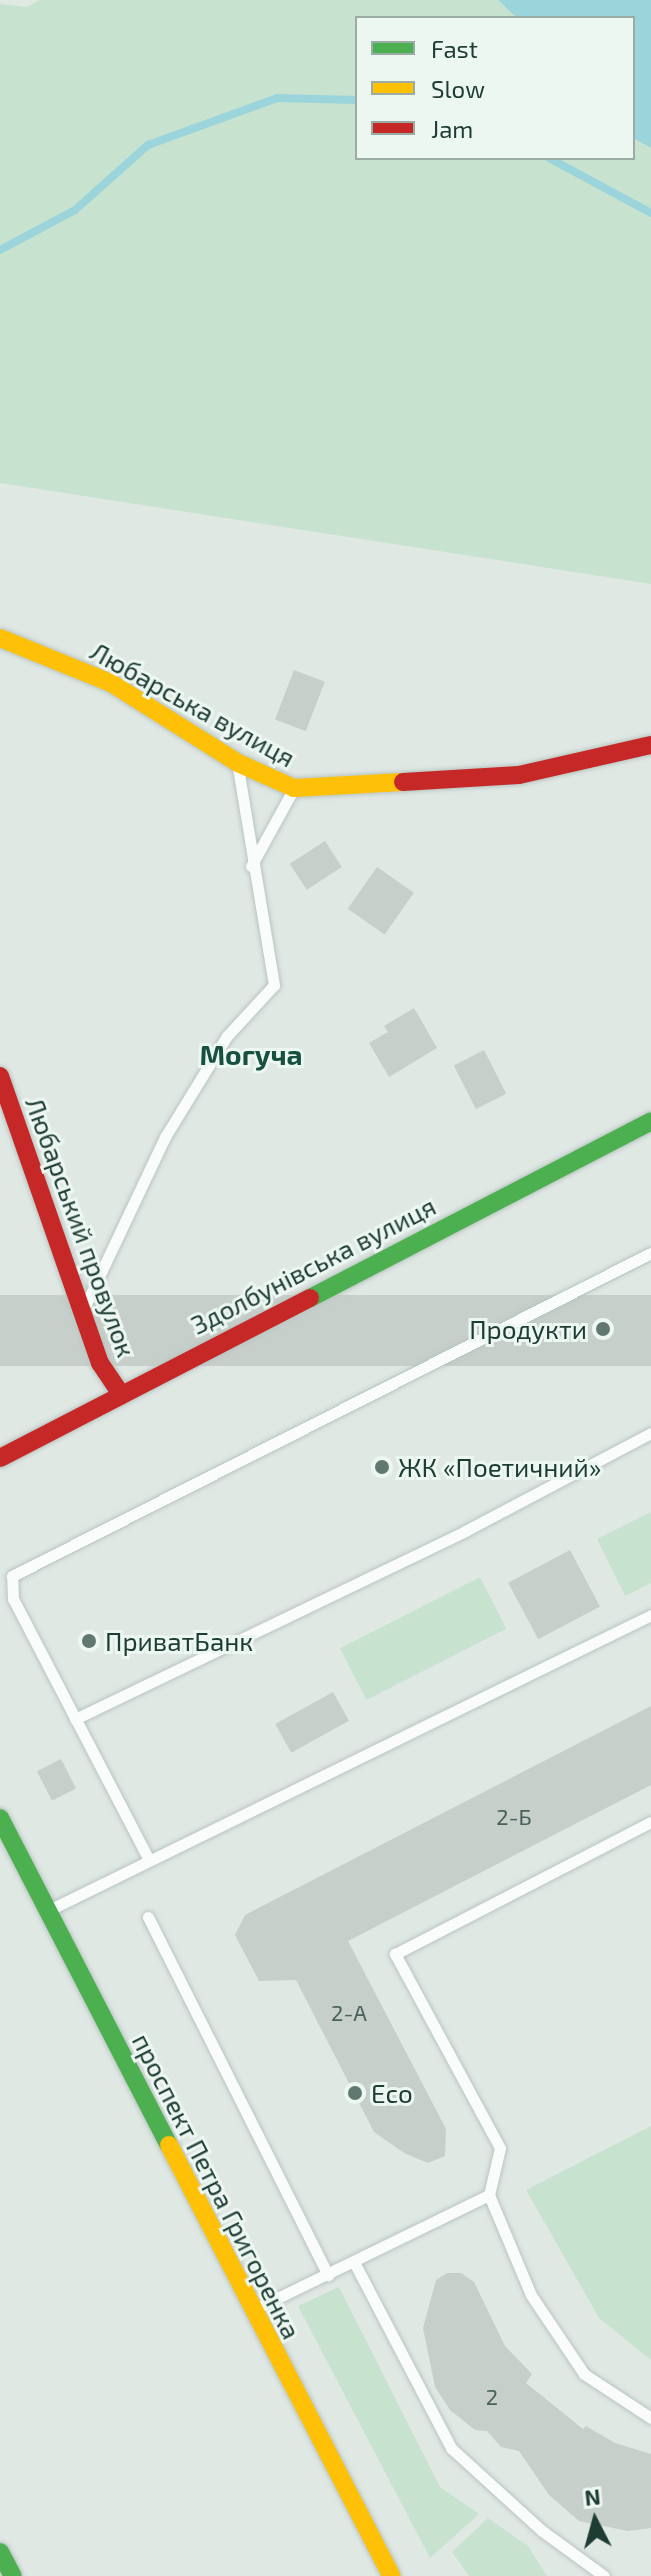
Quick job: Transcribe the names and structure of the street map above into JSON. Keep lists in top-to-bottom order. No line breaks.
{"streets":{"street":["Любарська вулиця","Любарський провулок","Здолбунівська вулиця","проспект Петра Григоренка"]},"crossings":[["Любарський провулок","Здолбунівська вулиця"]],"districts":["Могуча"],"places":["Продукти","ЖК «Поетичний»","ПриватБанк","Eco"],"house_numbers":["2-Б","2-А","2"],"legend":["Fast","Slow","Jam"],"north":"top"}
